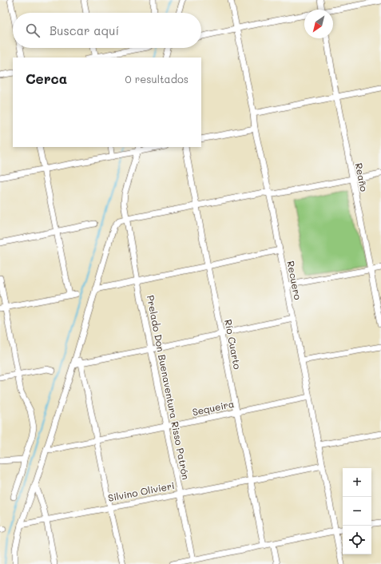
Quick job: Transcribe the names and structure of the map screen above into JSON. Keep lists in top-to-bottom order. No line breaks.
{"streets":{"street":["Reaño","Recuero","Río Cuarto","Prelado Don Buenaventura Risso Patrón","Sequeira","Silvino Olivieri"]},"crossings":[["Recuero","Sequeira"],["Recuero","Silvino Olivieri"],["Río Cuarto","Sequeira"],["Río Cuarto","Silvino Olivieri"],["Prelado Don Buenaventura Risso Patrón","Sequeira"],["Prelado Don Buenaventura Risso Patrón","Silvino Olivieri"]],"north":"bottom left","page":{"search":"Buscar aquí","heading":["Cerca","0 resultados"],"map_buttons":["+","−"]}}
